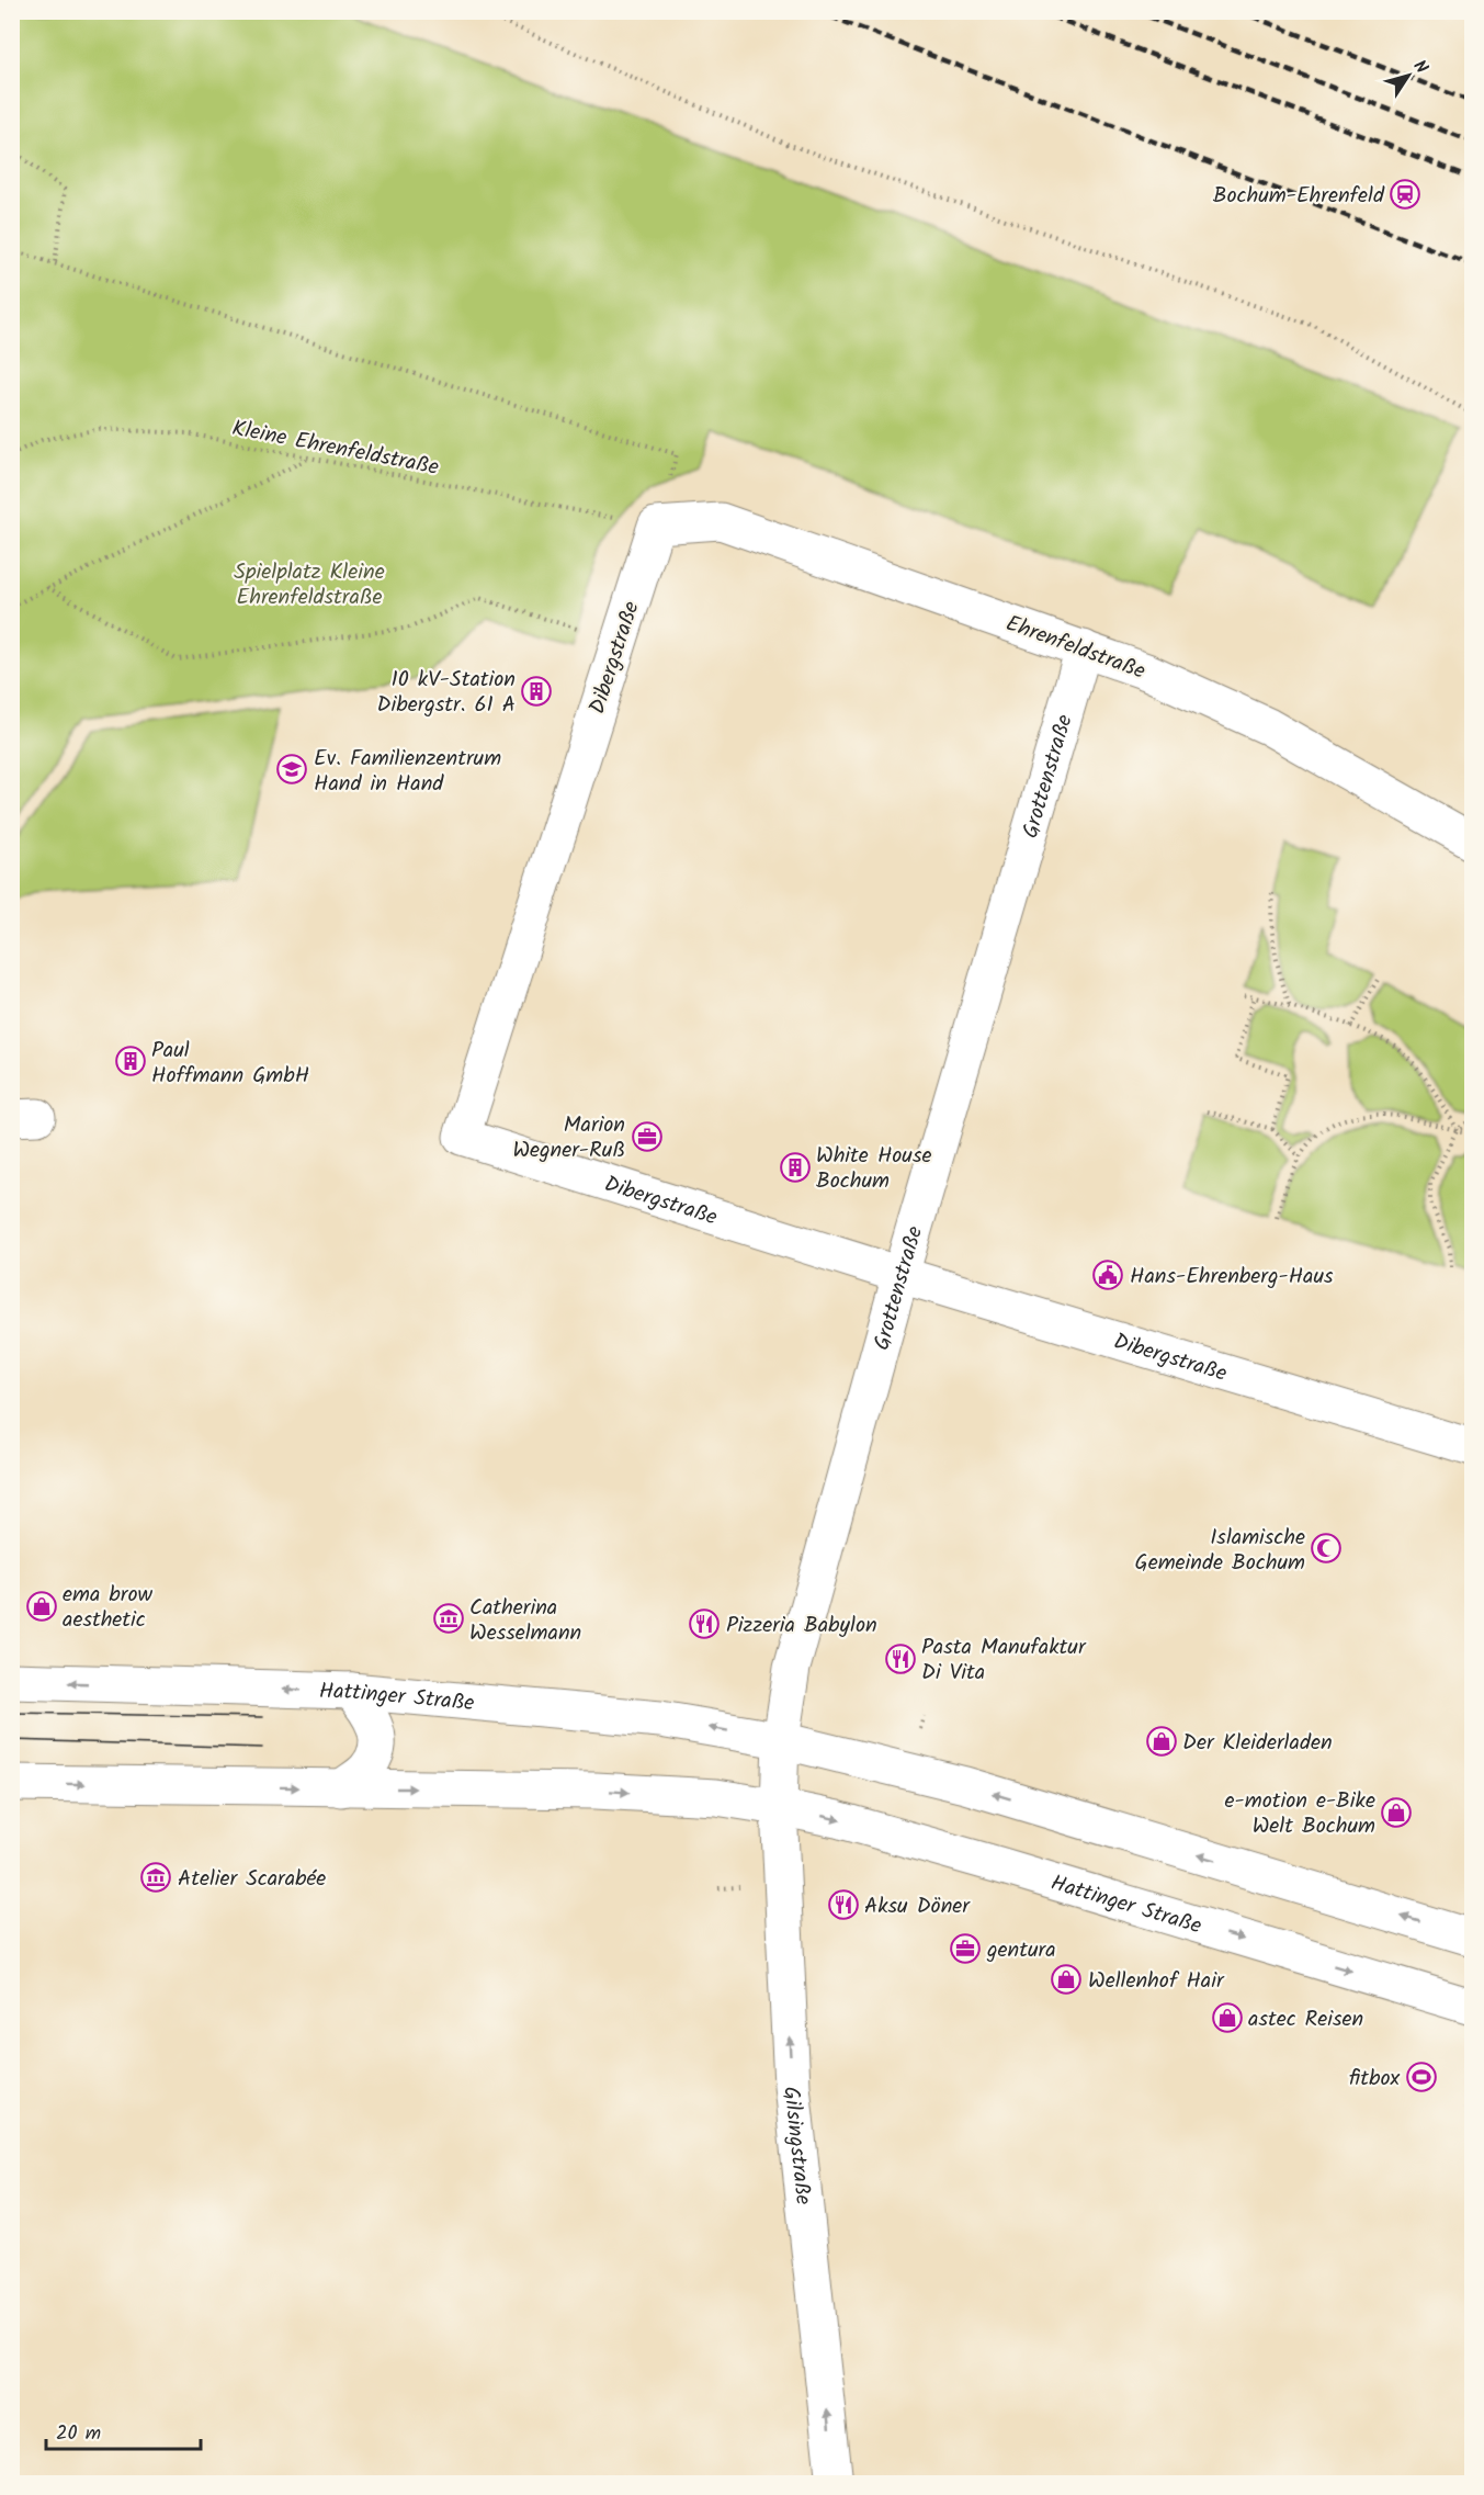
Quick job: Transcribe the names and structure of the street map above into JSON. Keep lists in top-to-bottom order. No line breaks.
{"streets":{"street":["Ehrenfeldstraße","Dibergstraße","Grottenstraße","Hattinger Straße","Gilsingstraße"],"path":["Kleine Ehrenfeldstraße"]},"crossings":[["Kleine Ehrenfeldstraße","Ehrenfeldstraße"],["Kleine Ehrenfeldstraße","Dibergstraße"],["Ehrenfeldstraße","Dibergstraße"],["Ehrenfeldstraße","Grottenstraße"],["Dibergstraße","Grottenstraße"],["Grottenstraße","Hattinger Straße"],["Hattinger Straße","Gilsingstraße"]],"one_way":["Gilsingstraße"],"parks":["Spielplatz Kleine Ehrenfeldstraße"],"places":{"station":["Bochum-Ehrenfeld"],"building":["10 kV-Station Dibergstr. 61 A","Paul Hoffmann GmbH","White House Bochum"],"school or university":["Ev. Familienzentrum Hand in Hand"],"office":["Marion Wegner-Ruß","gentura"],"public building":["Hans-Ehrenberg-Haus"],"mosque":["Islamische Gemeinde Bochum"],"shop":["ema brow aesthetic","Der Kleiderladen","e-motion e-Bike Welt Bochum","Wellenhof Hair","astec Reisen"],"museum":["Catherina Wesselmann","Atelier Scarabée"],"restaurant":["Pizzeria Babylon","Pasta Manufaktur Di Vita","Aksu Döner"],"sports":["fitbox"]},"scale_bar":"20 m","north":"top right"}
